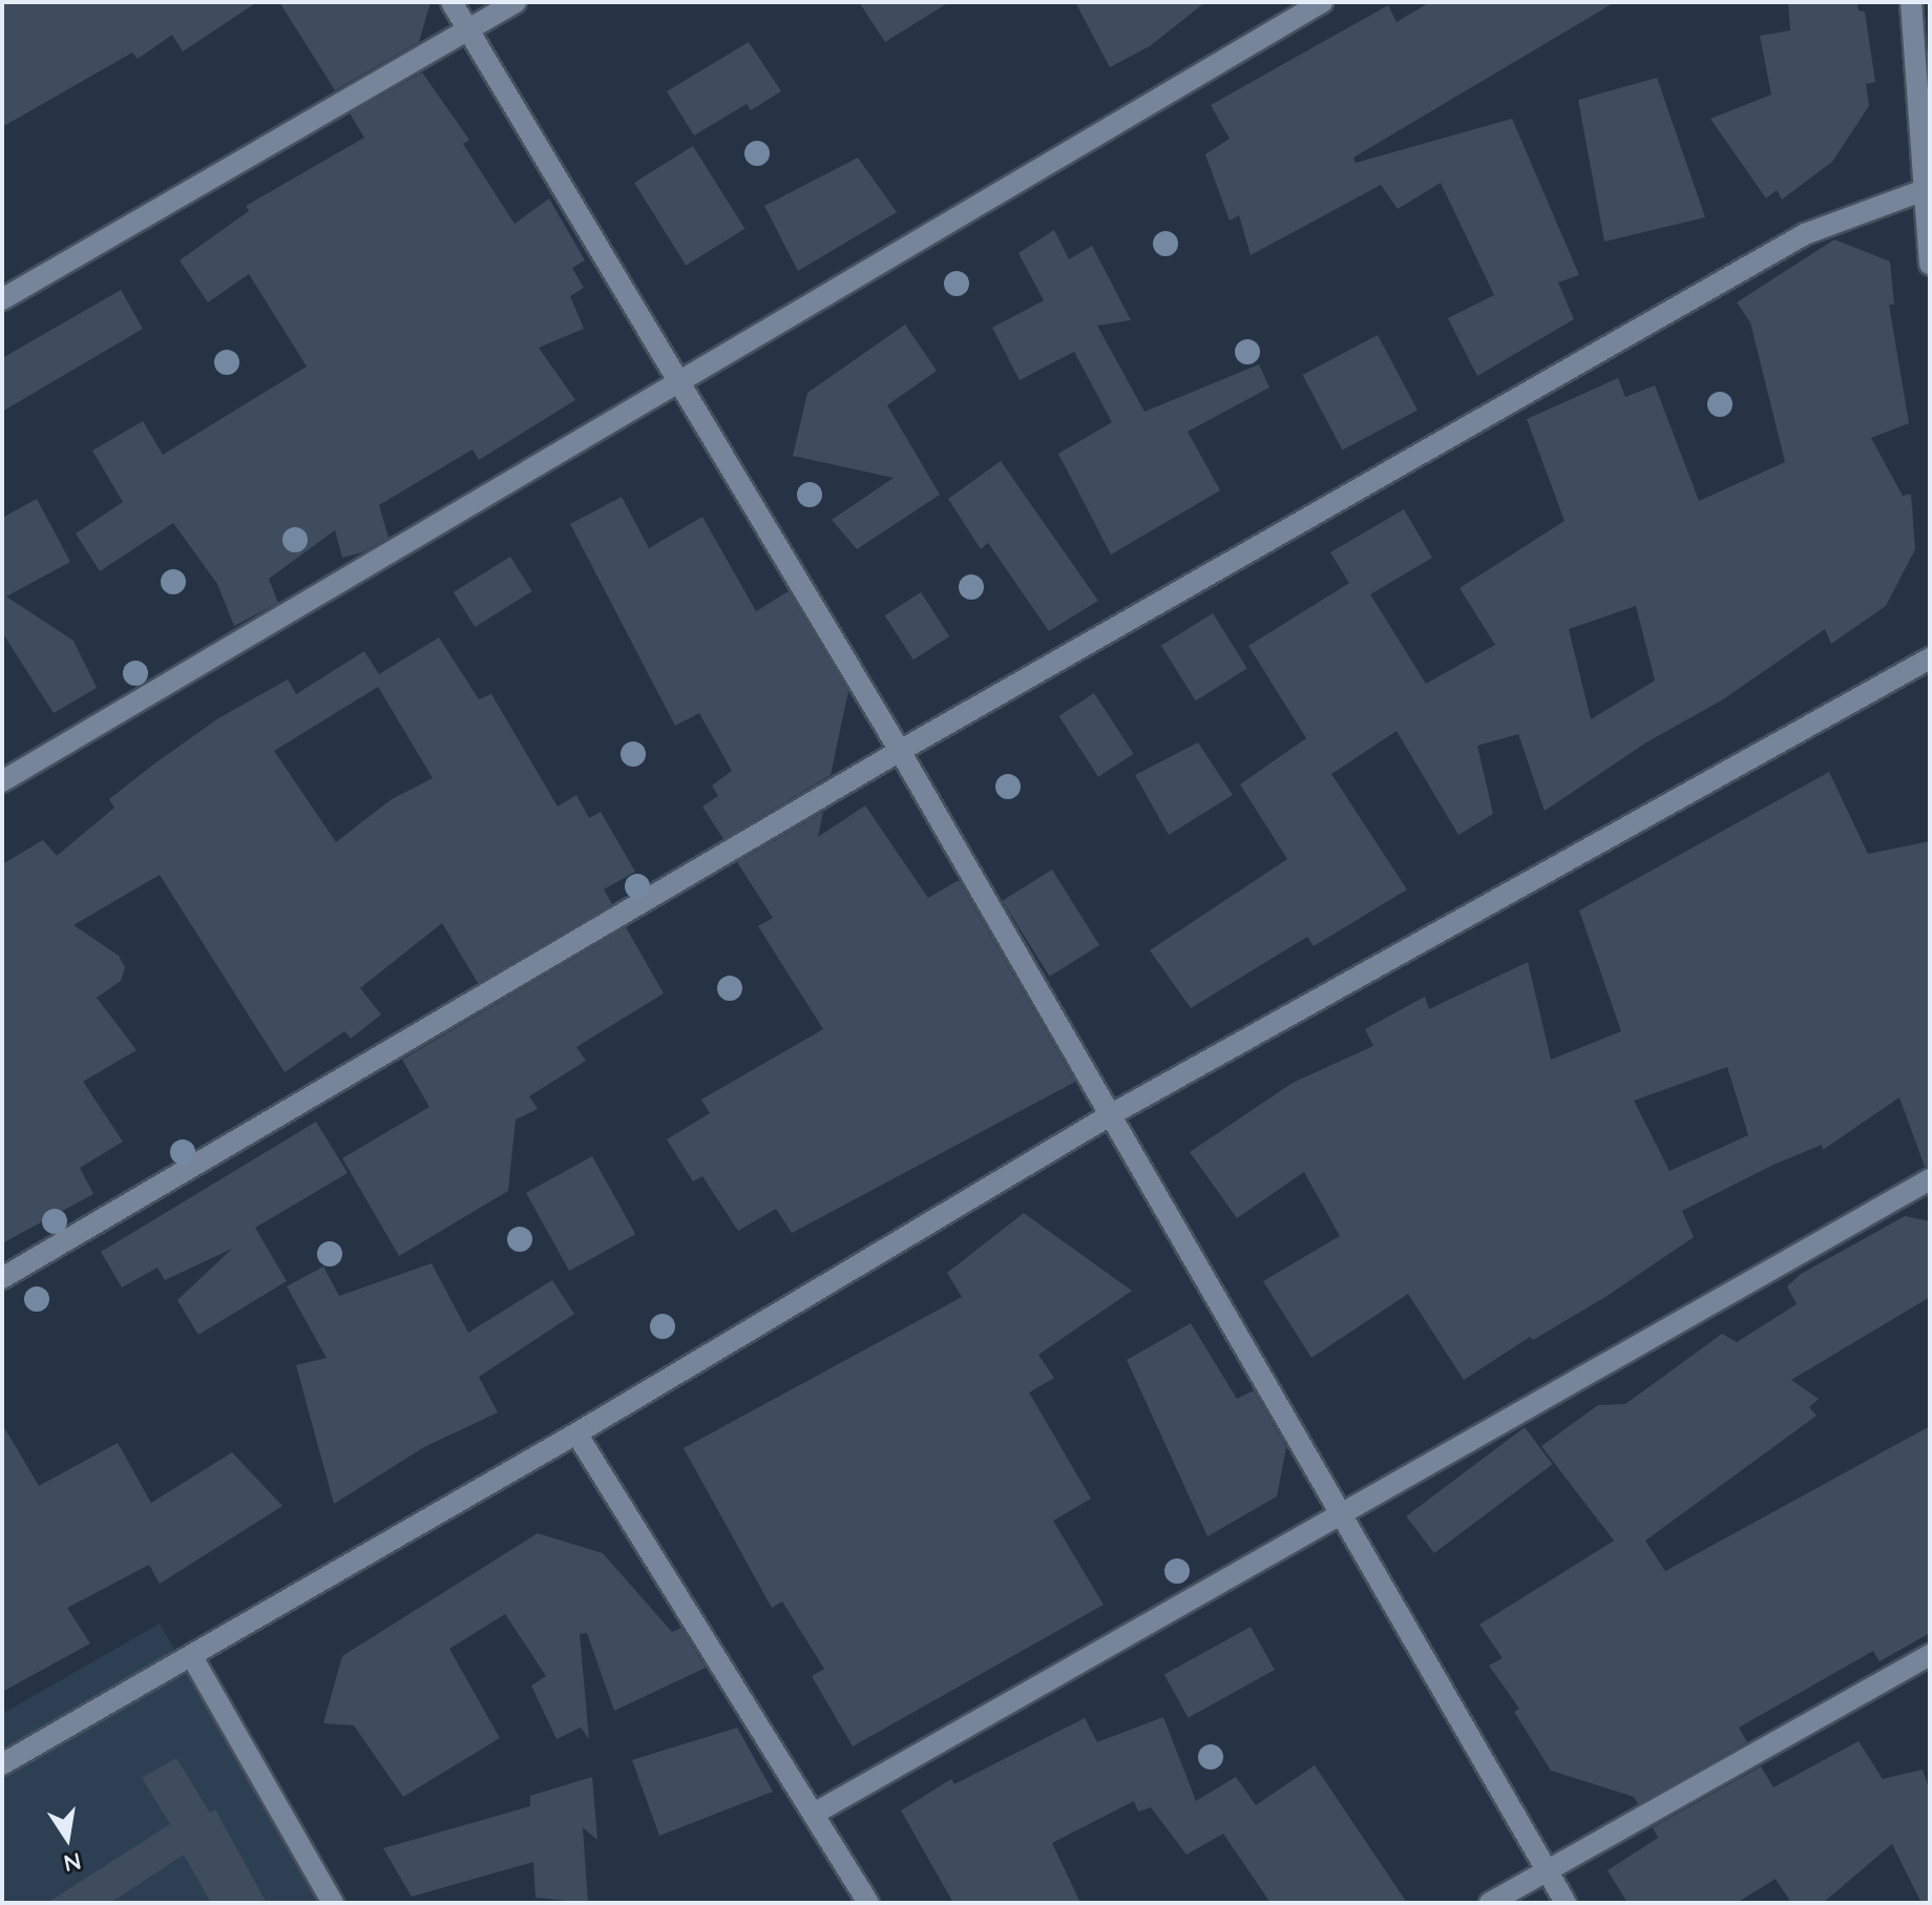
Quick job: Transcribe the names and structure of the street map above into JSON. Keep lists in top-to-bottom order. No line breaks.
{"north":"bottom"}
